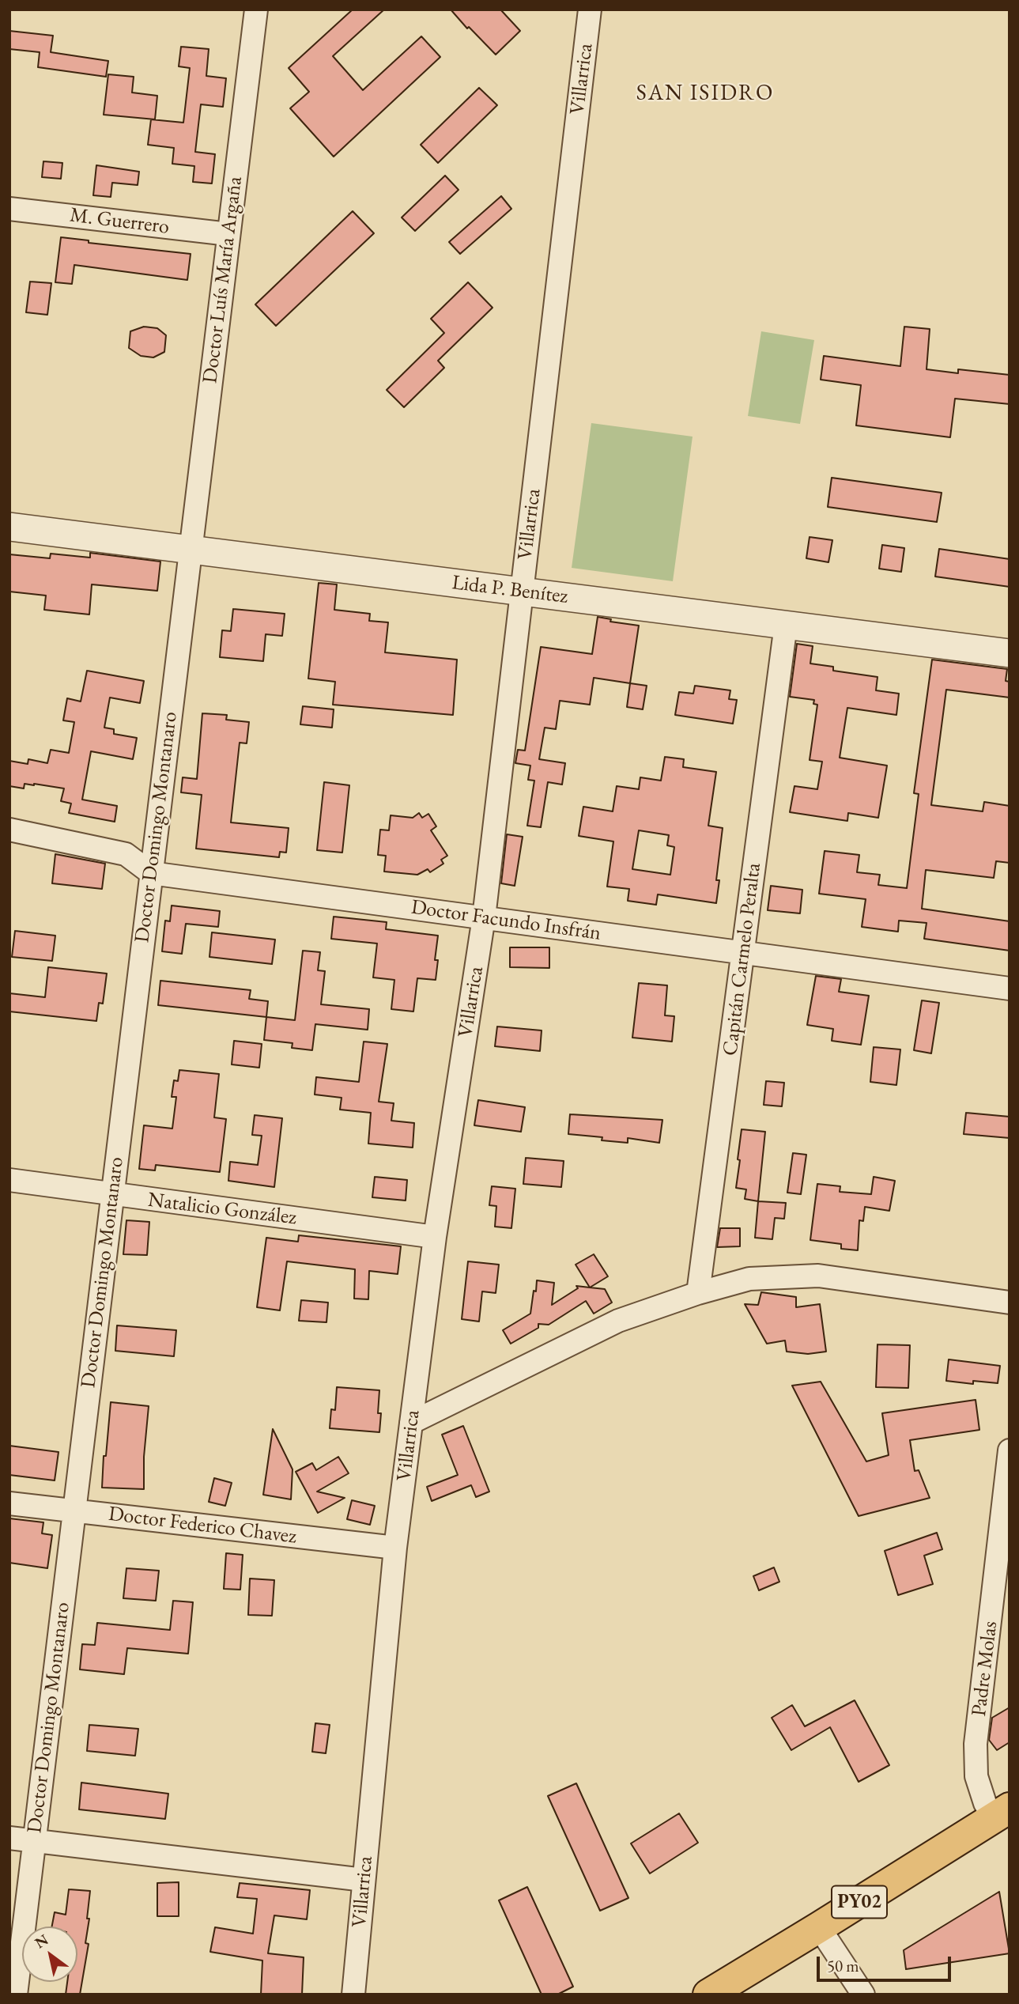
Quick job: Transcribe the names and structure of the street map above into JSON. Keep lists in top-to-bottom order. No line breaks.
{"streets":{"main road":["PY02"],"street":["Villarrica","M. Guerrero","Doctor Luís María Argaña","Lida P. Benítez","Doctor Domingo Montanaro","Doctor Facundo Insfrán","Capitán Carmelo Peralta","Natalicio González","Doctor Federico Chavez","Padre Molas"]},"crossings":[["Villarrica","Lida P. Benítez"],["Villarrica","Doctor Facundo Insfrán"],["Villarrica","Natalicio González"],["Villarrica","Doctor Federico Chavez"],["M. Guerrero","Doctor Luís María Argaña"],["Doctor Luís María Argaña","Lida P. Benítez"],["Doctor Luís María Argaña","Doctor Domingo Montanaro"],["Lida P. Benítez","Doctor Domingo Montanaro"],["Lida P. Benítez","Capitán Carmelo Peralta"],["Doctor Domingo Montanaro","Doctor Facundo Insfrán"],["Doctor Domingo Montanaro","Natalicio González"],["Doctor Domingo Montanaro","Doctor Federico Chavez"],["Doctor Facundo Insfrán","Capitán Carmelo Peralta"],["Padre Molas","PY02"]],"districts":["SAN ISIDRO"],"scale_bar":"50 m","north":"top left"}
